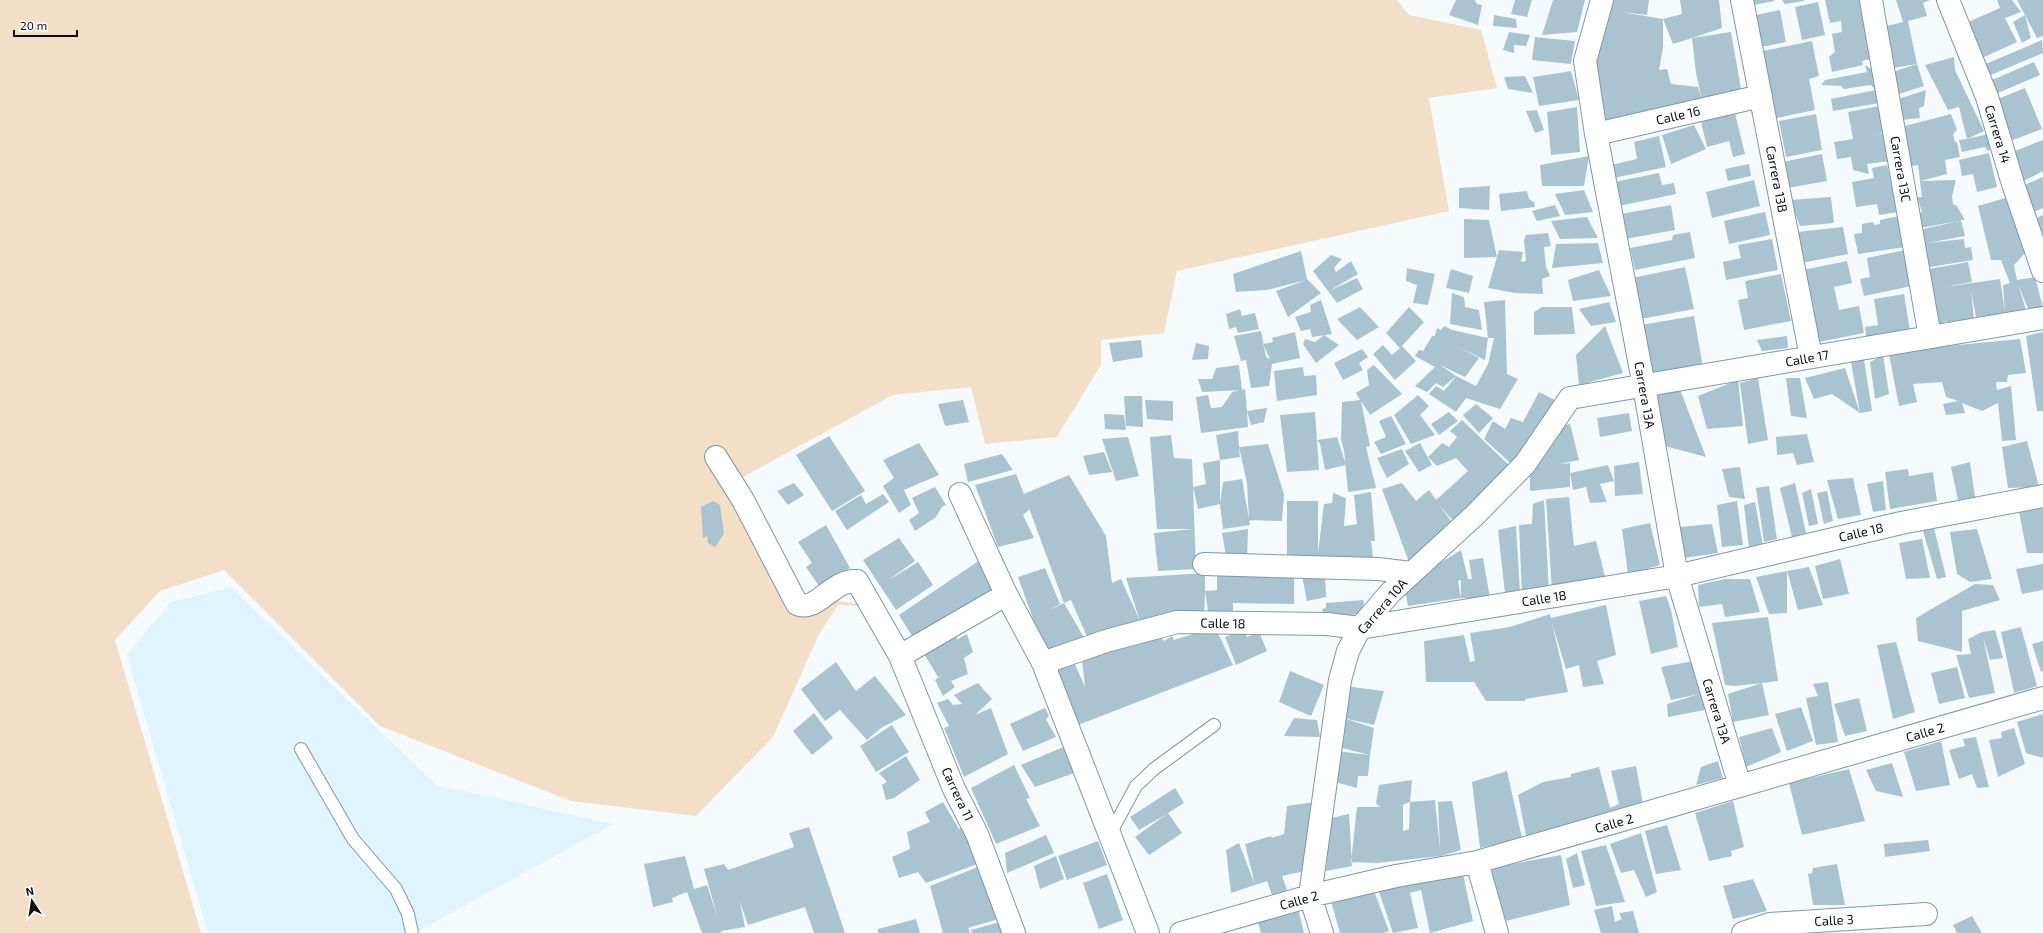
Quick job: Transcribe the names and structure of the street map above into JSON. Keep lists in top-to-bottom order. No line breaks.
{"streets":{"street":["Calle 16","Carrera 14","Carrera 13C","Carrera 13B","Calle 17","Carrera 13A","Calle 18","Carrera 10A","Calle 2","Carrera 11","Calle 3"]},"crossings":[["Calle 16","Carrera 13B"],["Calle 16","Carrera 13A"],["Carrera 13C","Calle 17"],["Carrera 13B","Calle 17"],["Calle 17","Carrera 13A"],["Calle 17","Carrera 10A"],["Carrera 13A","Calle 18"],["Carrera 13A","Calle 2"],["Calle 18","Carrera 10A"],["Carrera 10A","Calle 2"]],"scale_bar":"20 m","north":"top"}
